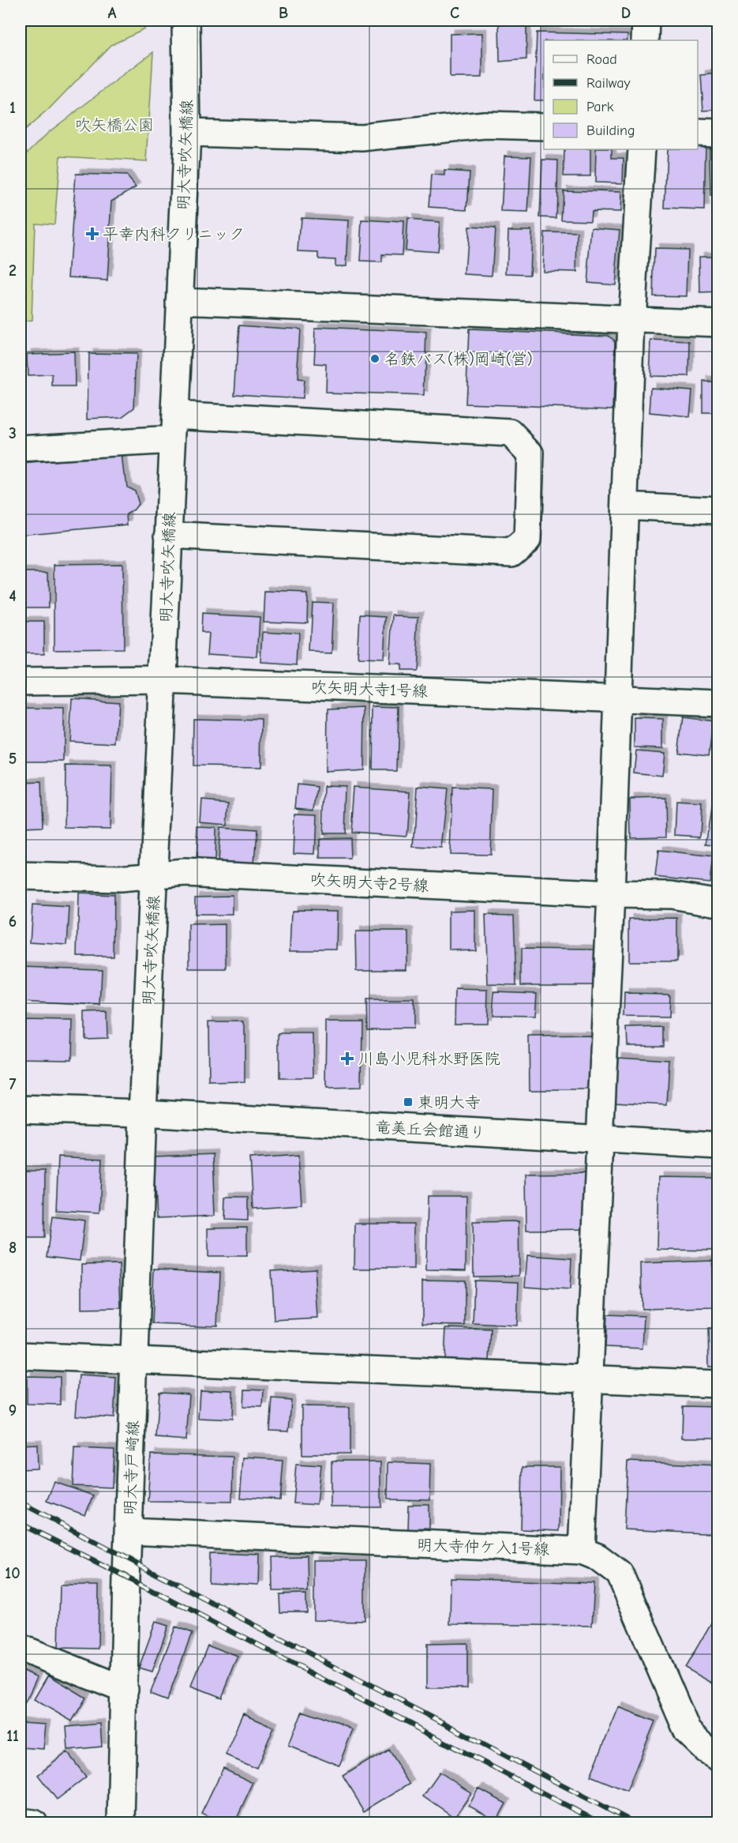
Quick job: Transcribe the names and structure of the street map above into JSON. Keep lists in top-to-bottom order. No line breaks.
{"streets":{"street":["明大寺吹矢橋線","吹矢明大寺1号線","吹矢明大寺2号線","竜美丘会館通り","明大寺戸崎線","明大寺仲ケ入1号線"]},"crossings":[["明大寺吹矢橋線","吹矢明大寺1号線"],["明大寺吹矢橋線","吹矢明大寺2号線"],["明大寺吹矢橋線","竜美丘会館通り"],["明大寺吹矢橋線","明大寺戸崎線"],["竜美丘会館通り","明大寺戸崎線"],["明大寺戸崎線","明大寺仲ケ入1号線"]],"parks":["吹矢橋公園"],"places":{"health":["平幸内科クリニック","川島小児科水野医院"],"other":["名鉄バス(株)岡崎(営)"],"transit":["東明大寺"]},"legend":["Road","Railway","Park","Building"],"grid":{"columns":["A","B","C","D"],"rows":["1","2","3","4","5","6","7","8","9","10","11"]}}
